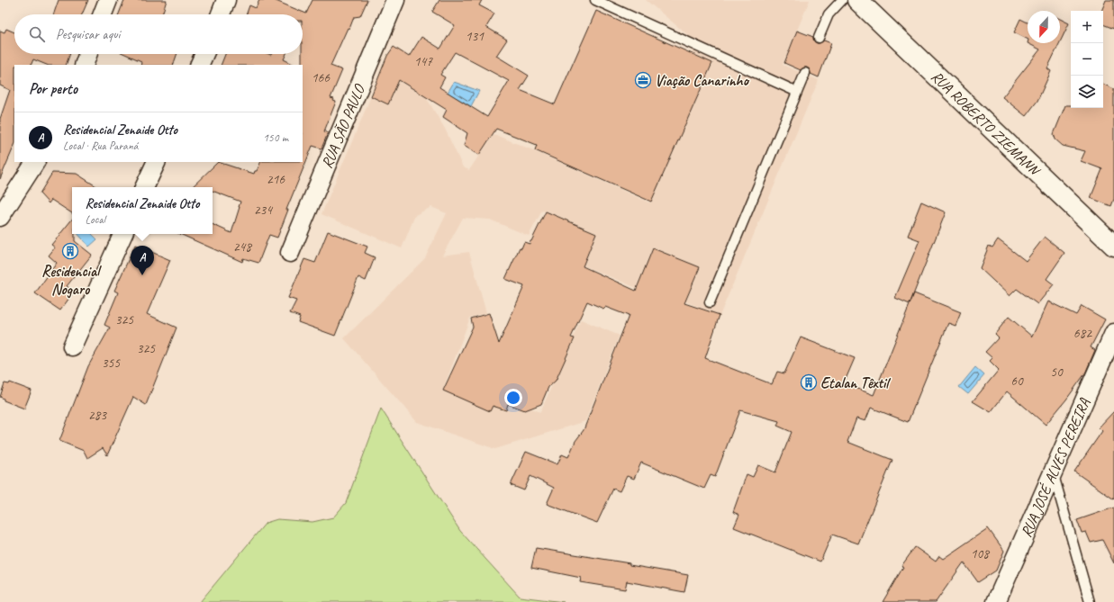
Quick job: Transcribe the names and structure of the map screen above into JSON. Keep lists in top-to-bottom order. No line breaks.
{"streets":{"main road":["RUA ROBERTO ZIEMANN"],"street":["RUA SÃO PAULO","RUA JOSÉ ALVES PEREIRA"]},"places":{"office":["Viação Canarinho"],"building":["Residencial Nogaro","Etalan Têxtil"]},"house_numbers":["131","147","166","216","234","248","325","682","325","355","50","60","283","108"],"north":"bottom","page":{"map_buttons":["+","−"],"search":"Pesquisar aqui","heading":"Por perto","list":[{"mark":"A","name":"Residencial Zenaide Otto","note":"Local · Rua Paraná","value":"150 m"}],"popup":["Residencial Zenaide Otto","Local"],"pins":"A"}}
